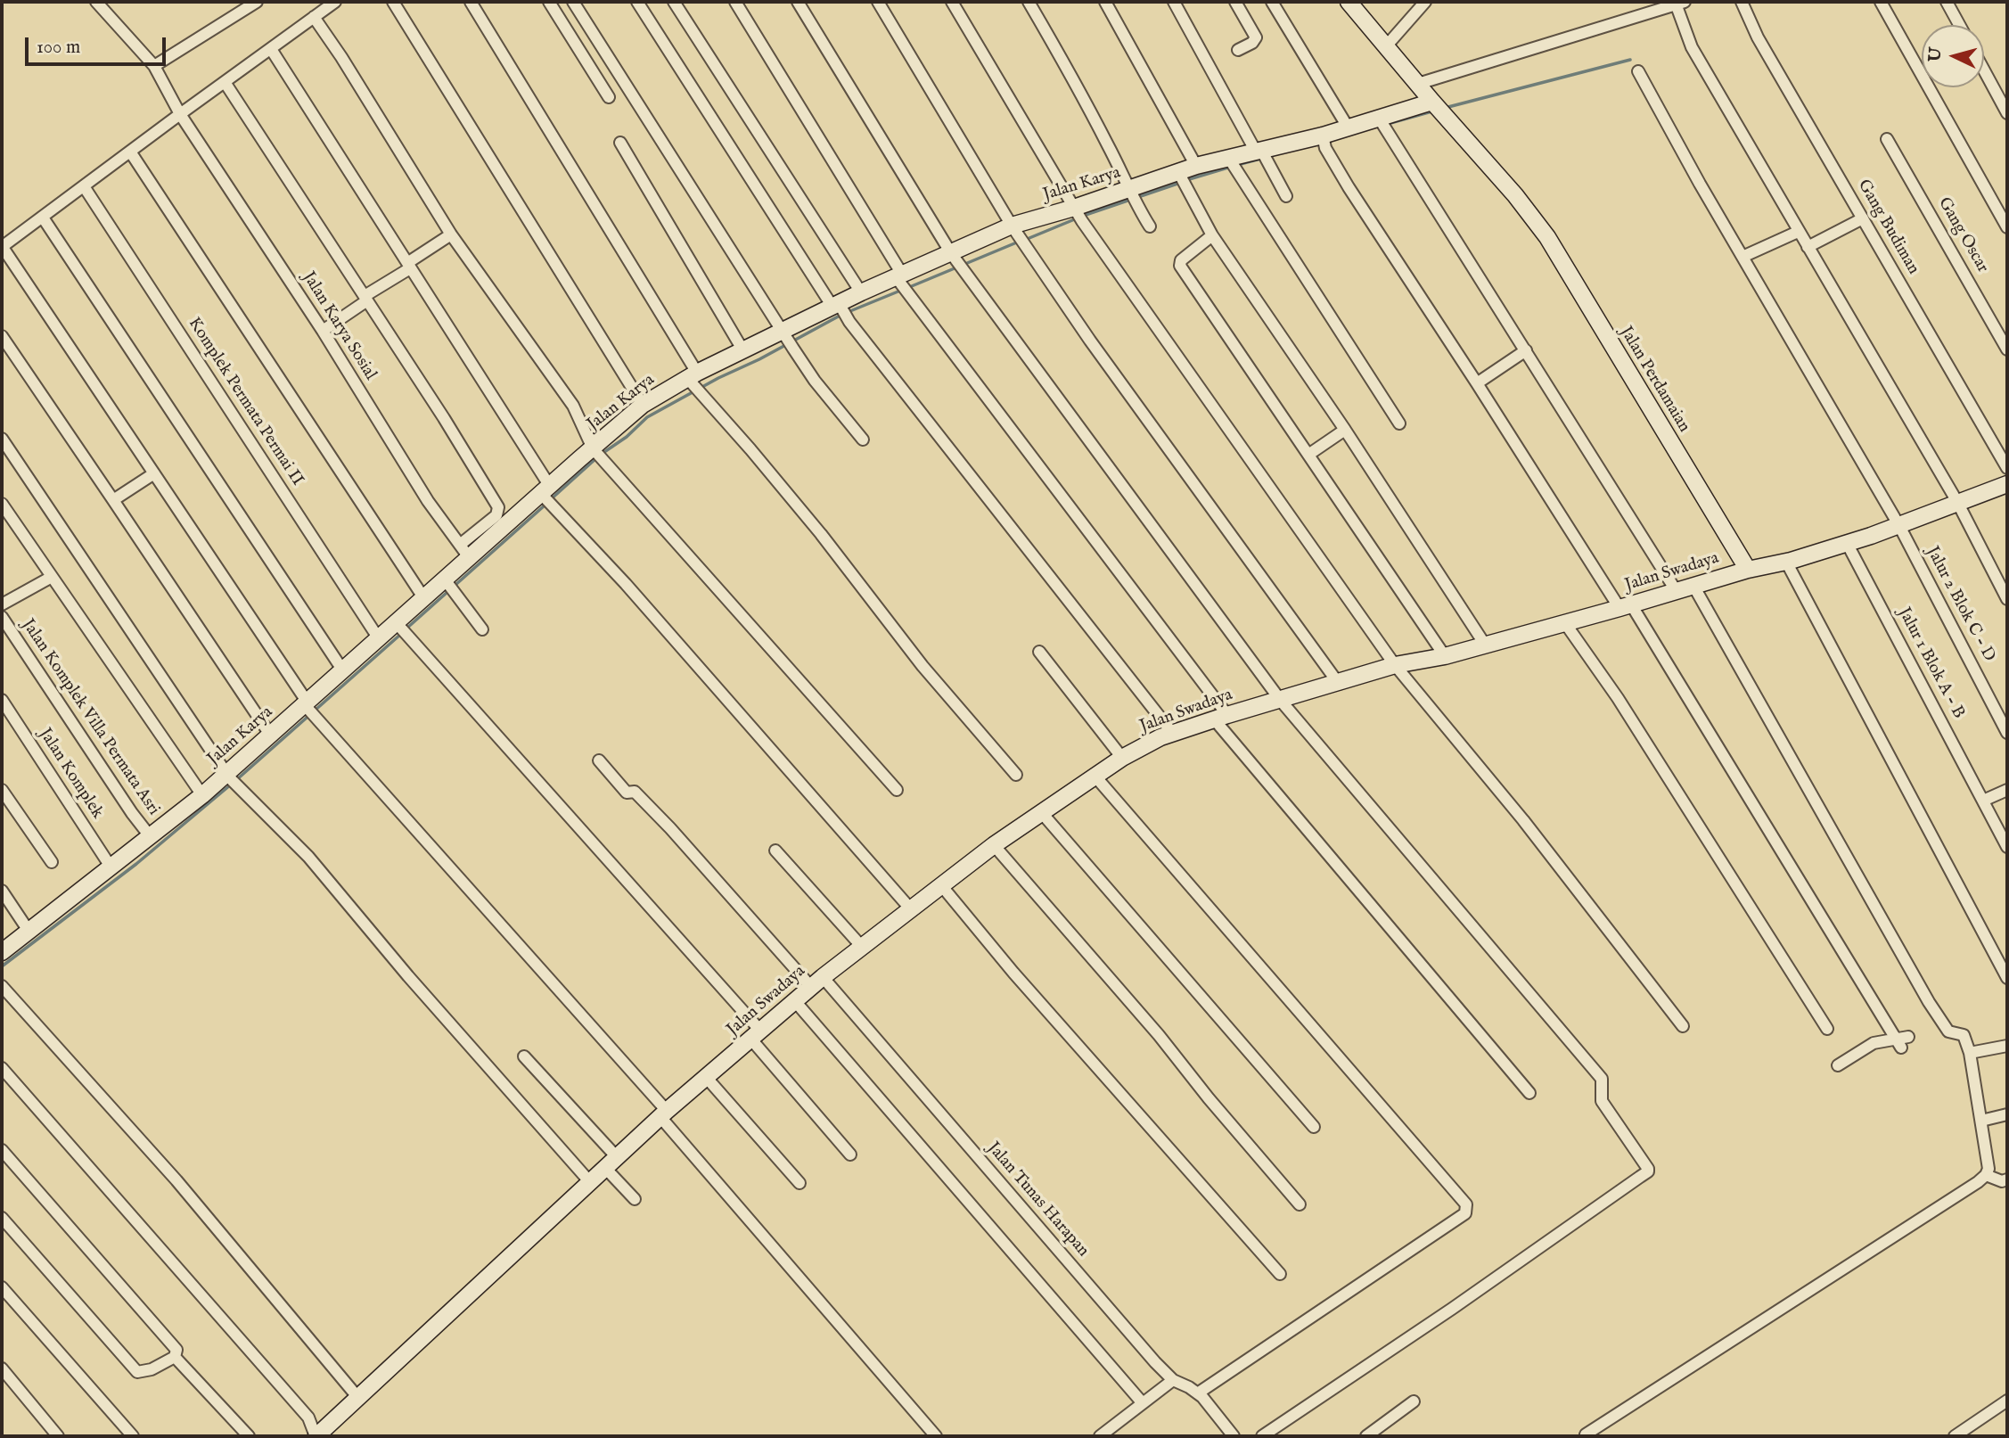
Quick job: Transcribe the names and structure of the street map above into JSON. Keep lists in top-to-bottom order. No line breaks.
{"streets":{"street":["Jalan Karya","Gang Budiman","Gang Oscar","Jalan Karya Sosial","Jalan Perdamaian","Komplek Permata Permai II","Jalan Swadaya","Jalur 2 Blok C - D","Jalur 1 Blok A - B","Jalan Komplek Villa Permata Asri","Jalan Komplek","Jalan Tunas Harapan"]},"crossings":[["Jalan Karya","Jalan Karya Sosial"],["Jalan Karya","Jalan Perdamaian"],["Jalan Karya","Komplek Permata Permai II"],["Jalan Karya","Jalan Komplek Villa Permata Asri"],["Jalan Karya","Jalan Komplek"],["Jalan Perdamaian","Jalan Swadaya"],["Jalan Swadaya","Jalan Tunas Harapan"]],"scale_bar":"100 m","north":"left"}
